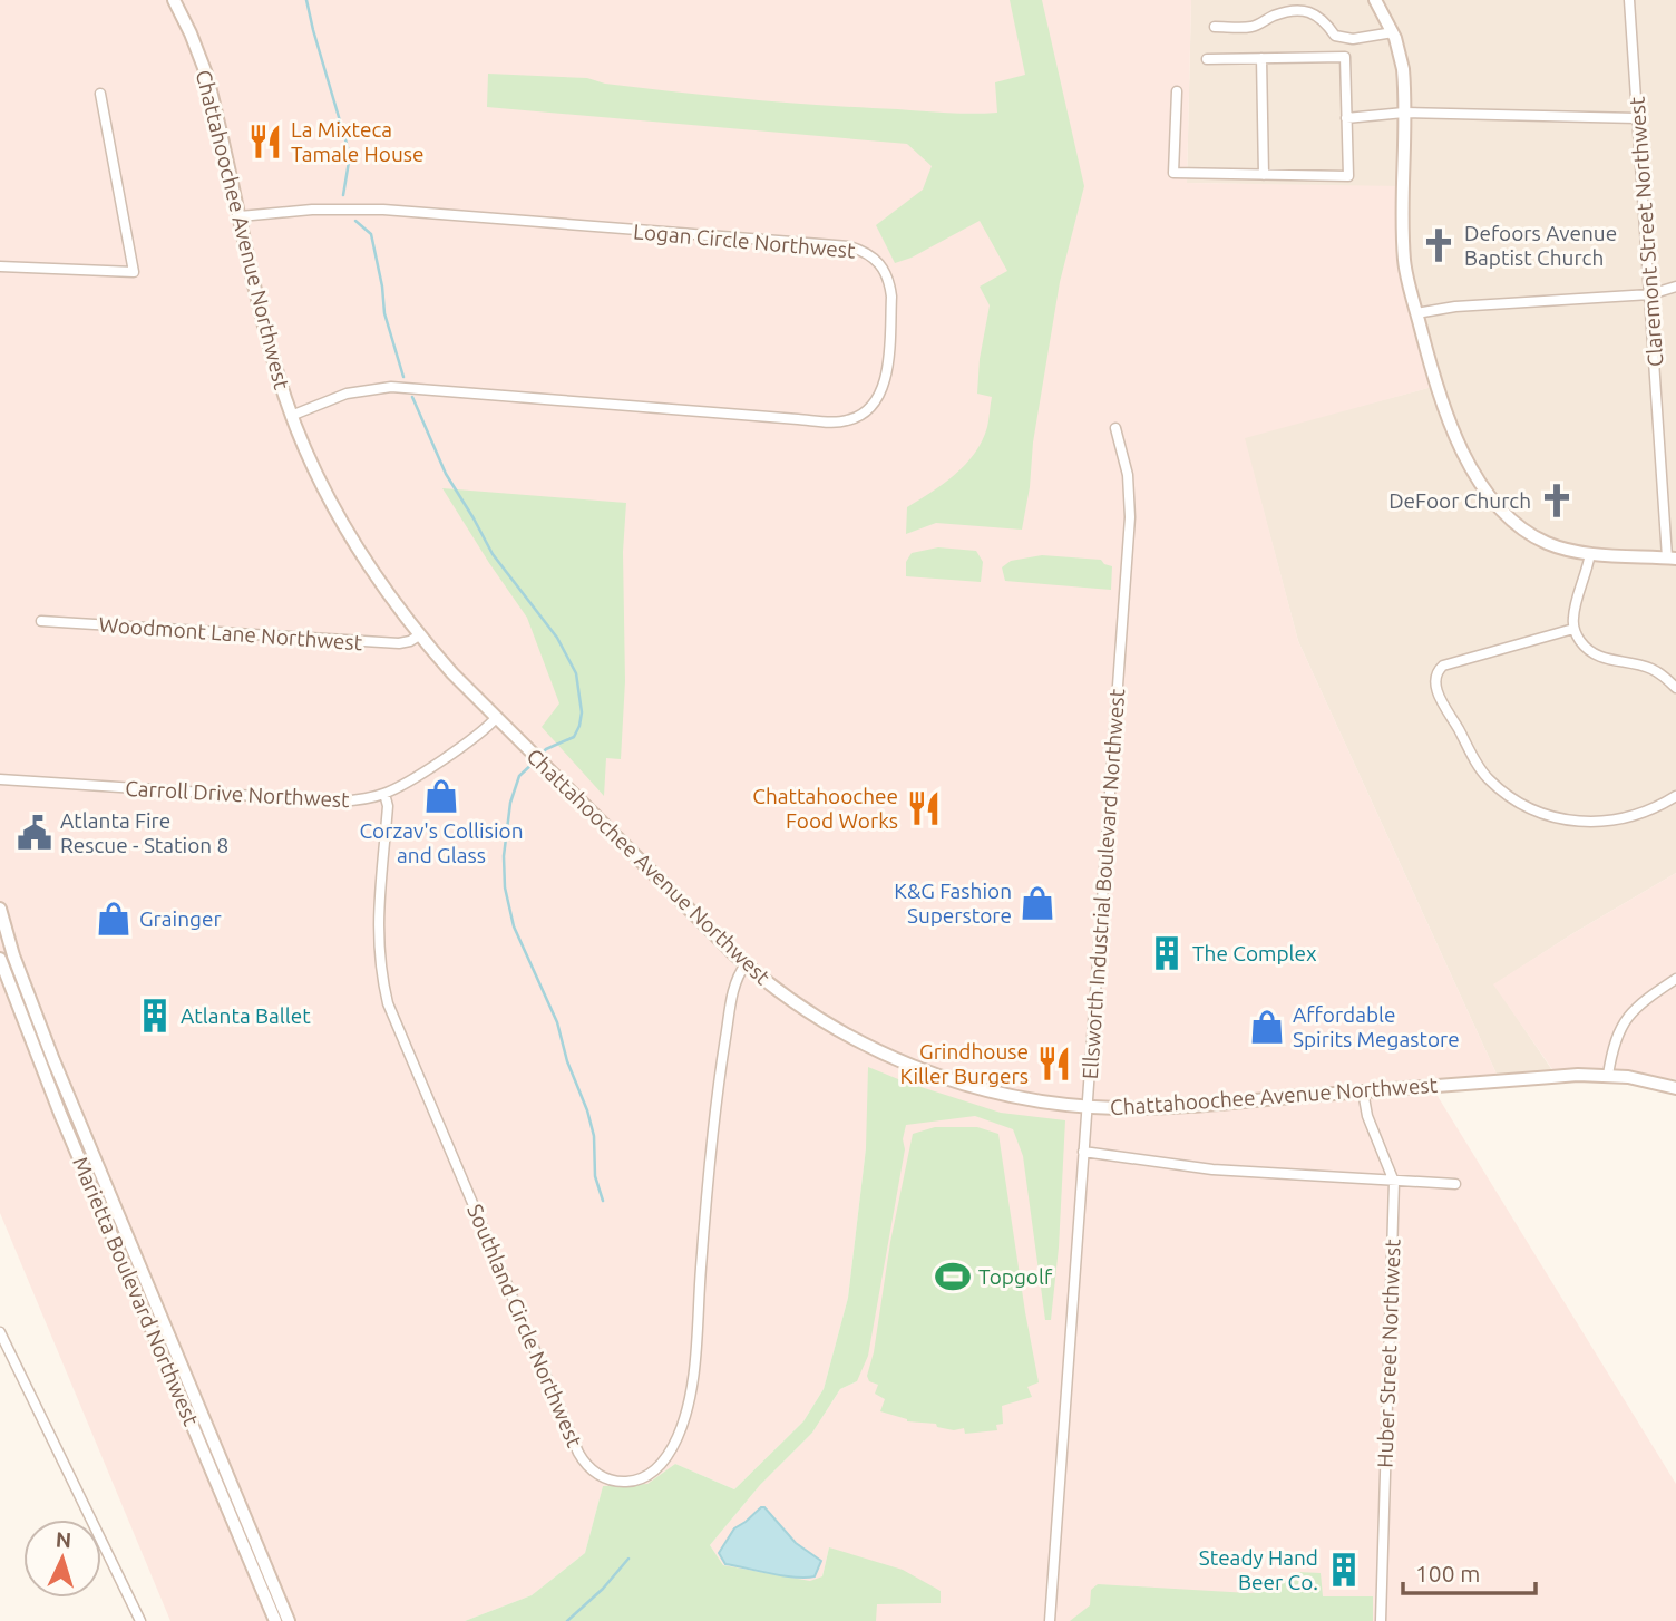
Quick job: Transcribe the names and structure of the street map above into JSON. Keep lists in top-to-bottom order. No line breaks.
{"streets":{"street":["Chattahoochee Avenue Northwest","Claremont Street Northwest","Logan Circle Northwest","Woodmont Lane Northwest","Carroll Drive Northwest","Ellsworth Industrial Boulevard Northwest","Marietta Boulevard Northwest","Southland Circle Northwest","Huber Street Northwest"]},"crossings":[["Chattahoochee Avenue Northwest","Logan Circle Northwest"],["Chattahoochee Avenue Northwest","Woodmont Lane Northwest"],["Chattahoochee Avenue Northwest","Carroll Drive Northwest"],["Chattahoochee Avenue Northwest","Ellsworth Industrial Boulevard Northwest"],["Chattahoochee Avenue Northwest","Southland Circle Northwest"],["Chattahoochee Avenue Northwest","Huber Street Northwest"],["Carroll Drive Northwest","Southland Circle Northwest"]],"places":{"restaurant":["La Mixteca Tamale House","Chattahoochee Food Works","Grindhouse Killer Burgers"],"church":["Defoors Avenue Baptist Church","DeFoor Church"],"shop":["Corzav's Collision and Glass","K&G Fashion Superstore","Grainger","Affordable Spirits Megastore"],"public building":["Atlanta Fire Rescue - Station 8"],"building":["The Complex","Atlanta Ballet","Steady Hand Beer Co."],"sports":["Topgolf"]},"scale_bar":"100 m","north":"top"}
